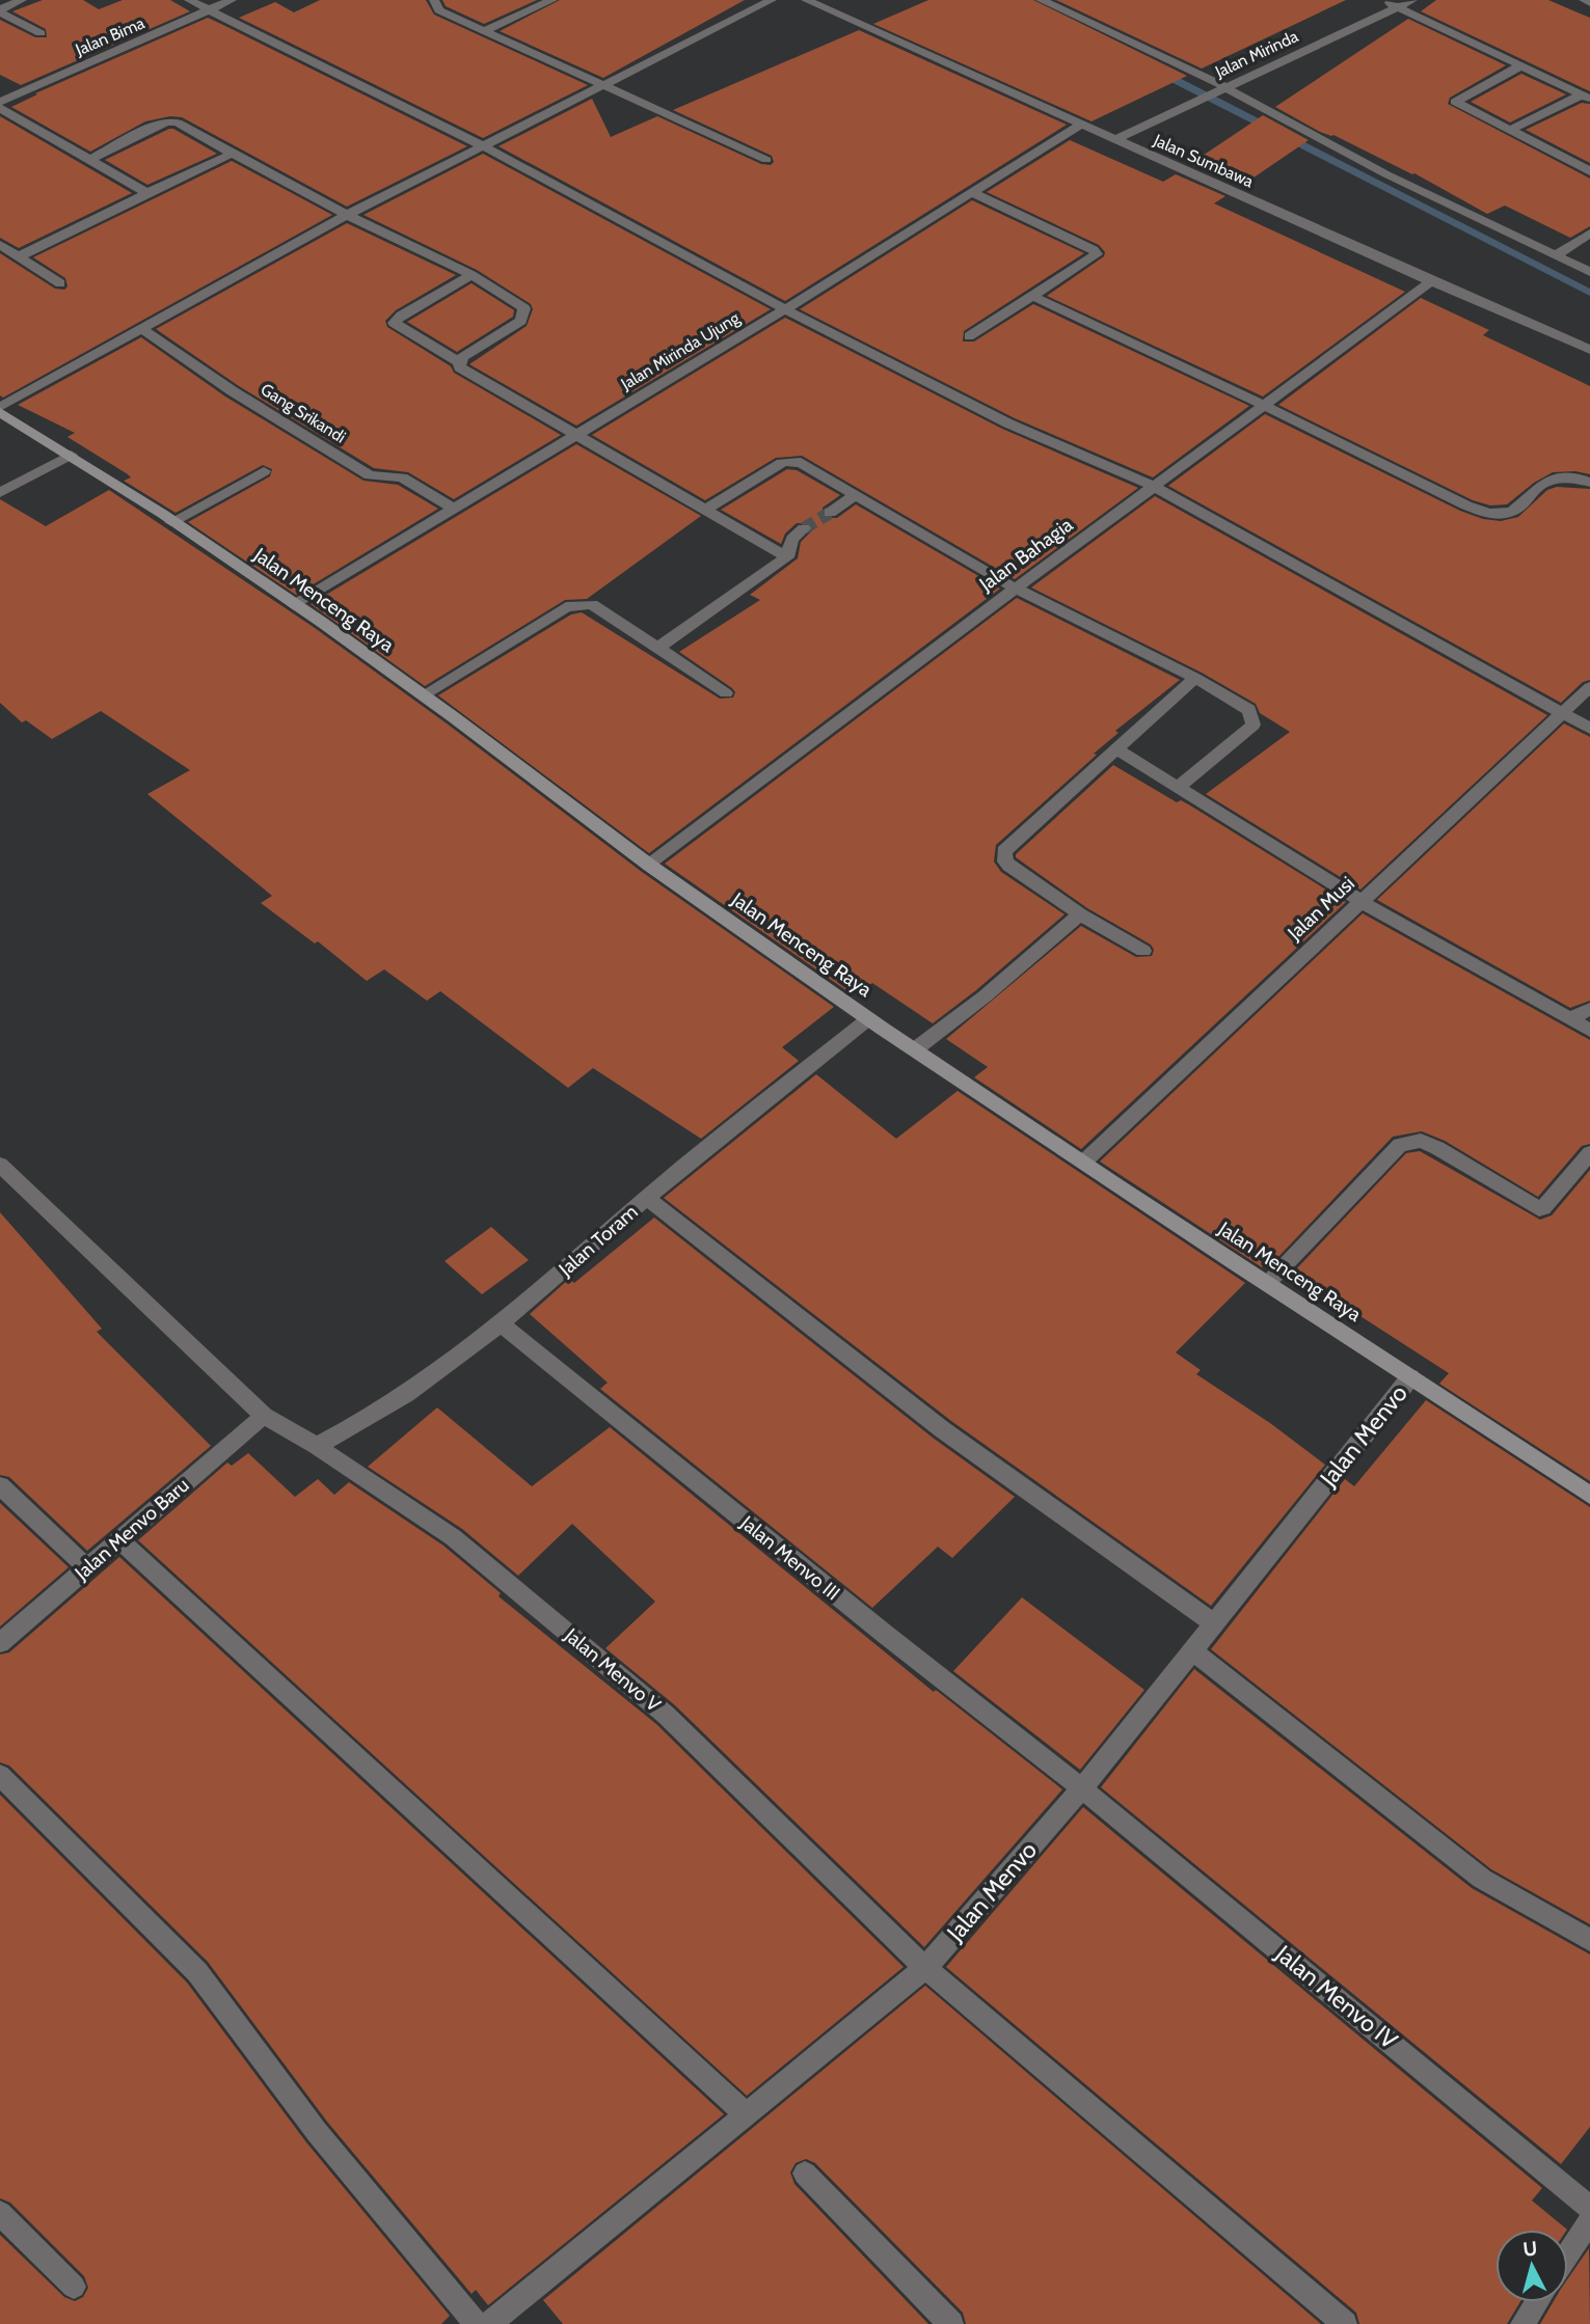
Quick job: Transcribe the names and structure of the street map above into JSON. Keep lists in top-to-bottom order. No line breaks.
{"streets":{"street":["Jalan Bima","Jalan Mirinda","Jalan Sumbawa","Jalan Mirinda Ujung","Gang Srikandi","Jalan Bahagia","Jalan Menceng Raya","Jalan Musi","Jalan Toram","Jalan Menvo","Jalan Menvo Baru","Jalan Menvo III","Jalan Menvo V","Jalan Menvo IV"]},"crossings":[["Jalan Mirinda","Jalan Sumbawa"],["Jalan Sumbawa","Jalan Mirinda Ujung"],["Jalan Sumbawa","Jalan Bahagia"],["Jalan Mirinda Ujung","Gang Srikandi"],["Jalan Mirinda Ujung","Jalan Menceng Raya"],["Jalan Bahagia","Jalan Menceng Raya"],["Jalan Menceng Raya","Jalan Musi"],["Jalan Menceng Raya","Jalan Toram"],["Jalan Menceng Raya","Jalan Menvo"],["Jalan Toram","Jalan Menvo III"],["Jalan Toram","Jalan Menvo V"],["Jalan Menvo","Jalan Menvo III"],["Jalan Menvo","Jalan Menvo V"],["Jalan Menvo","Jalan Menvo IV"],["Jalan Menvo Baru","Jalan Menvo V"],["Jalan Menvo III","Jalan Menvo IV"]],"north":"top"}
